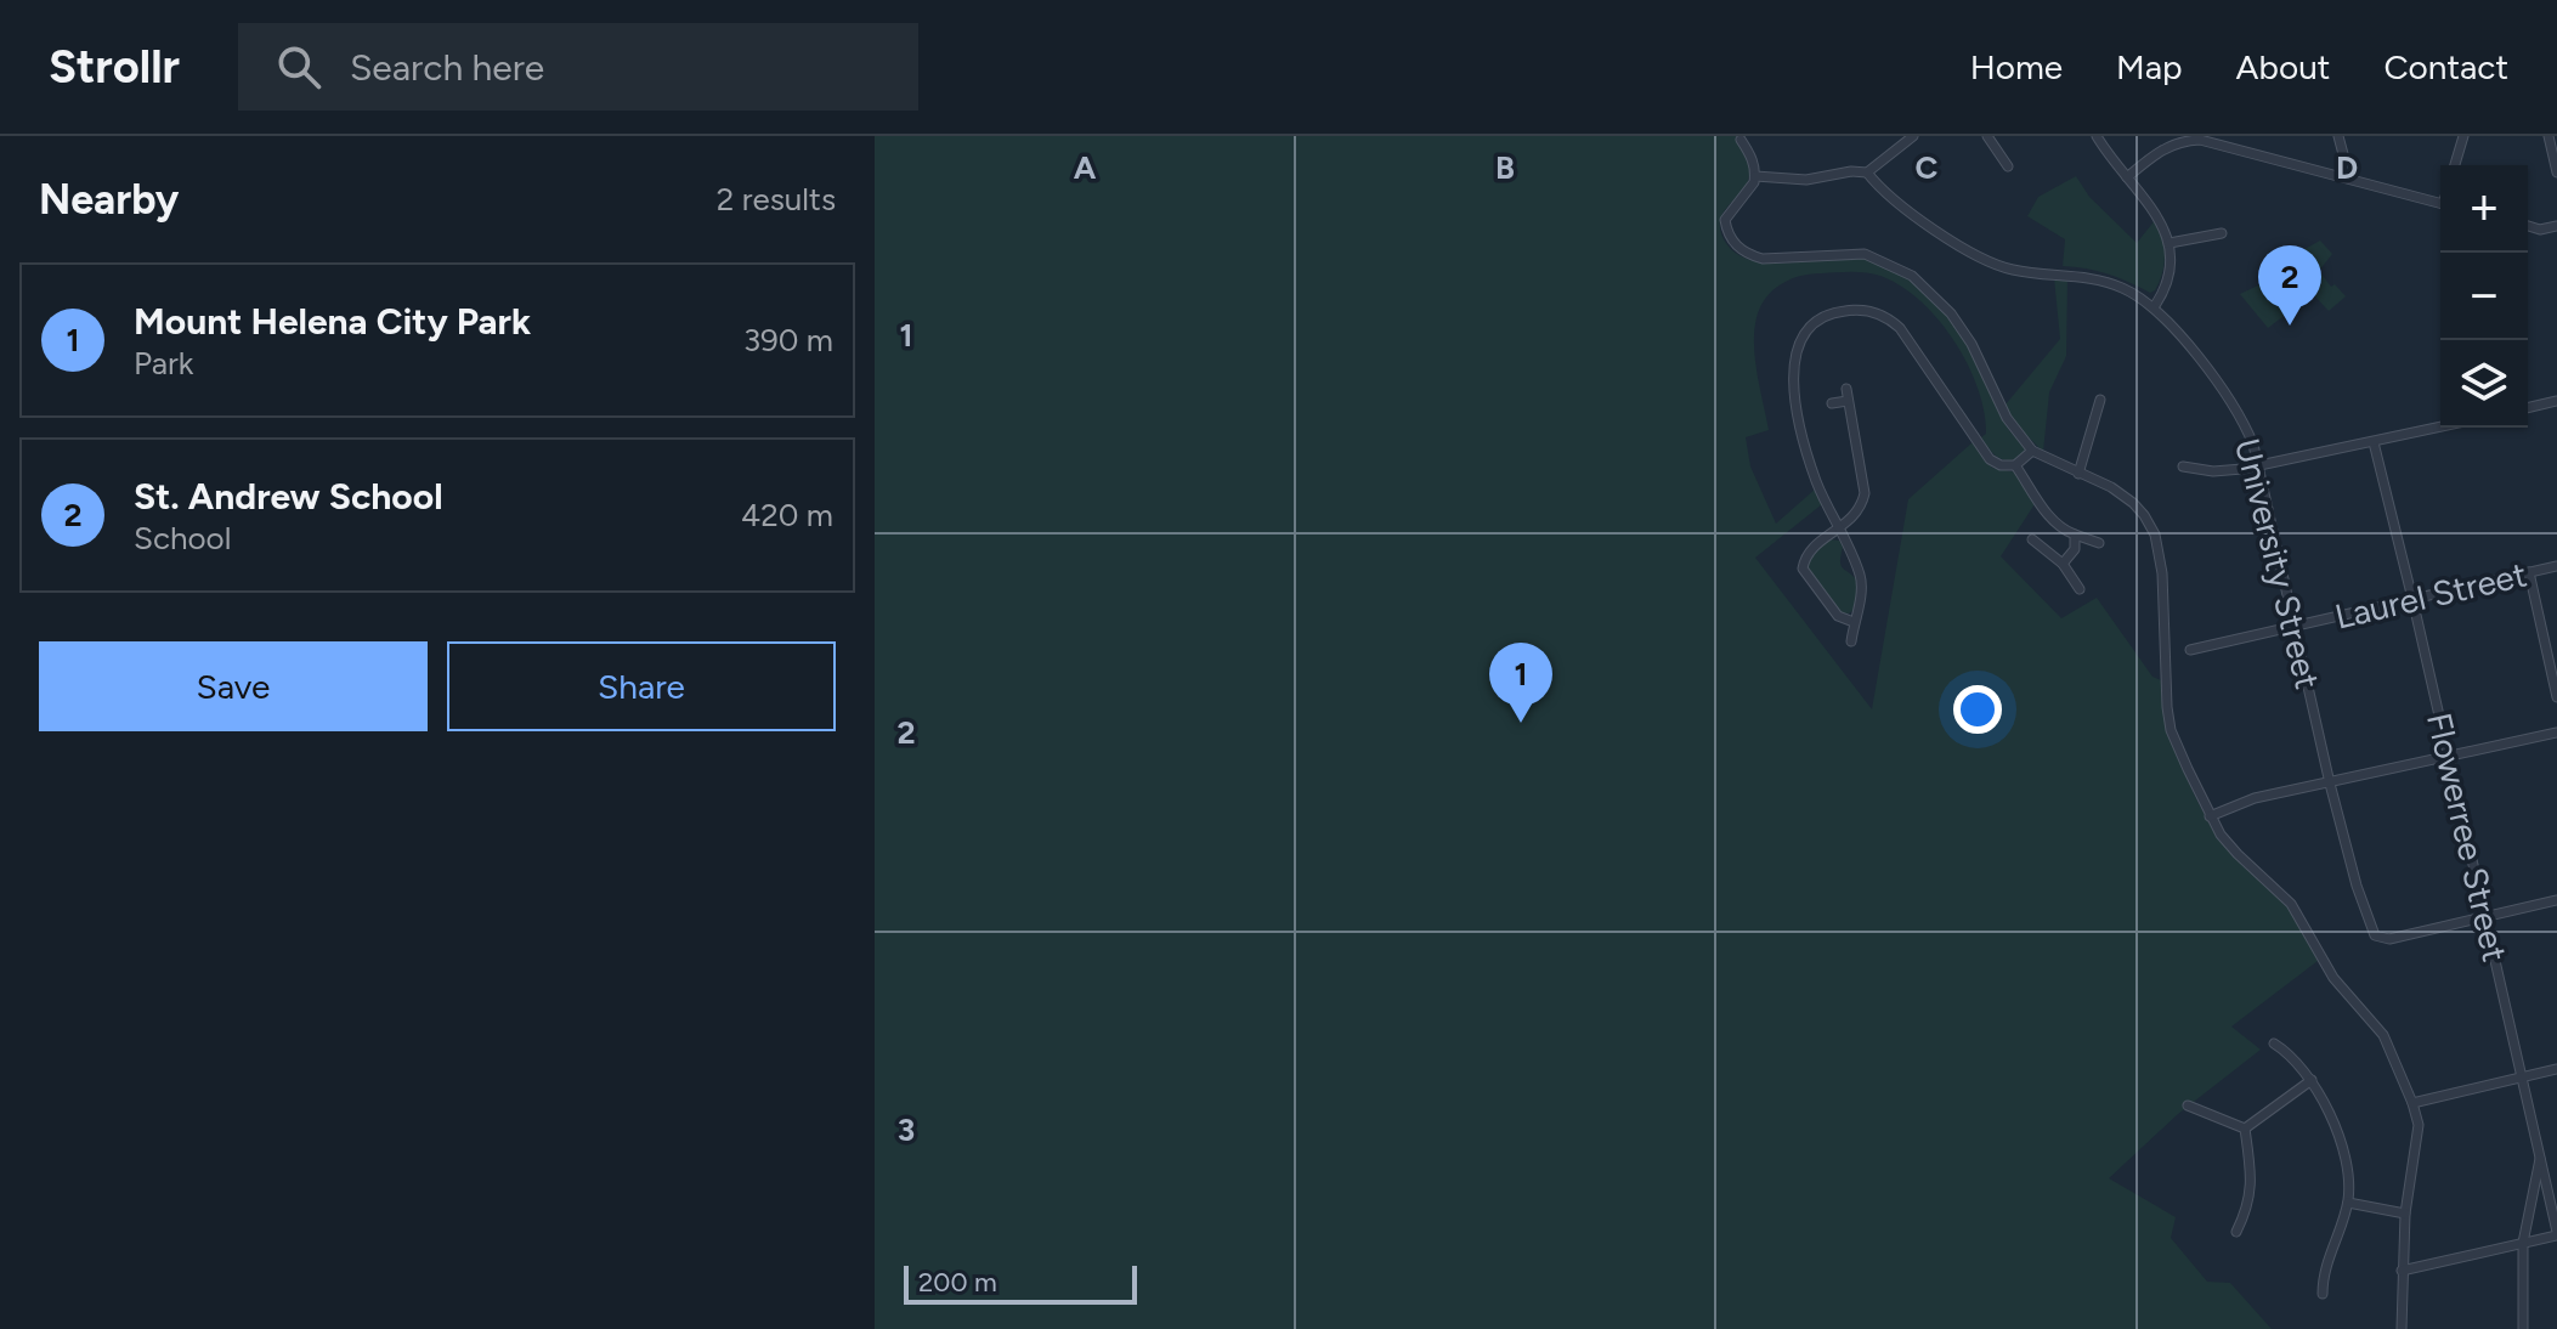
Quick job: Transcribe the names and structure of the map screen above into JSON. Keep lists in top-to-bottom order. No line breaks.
{"streets":{"street":["University Street","Laurel Street","Flowerree Street"]},"crossings":[["University Street","Laurel Street"],["University Street","Flowerree Street"],["Laurel Street","Flowerree Street"]],"scale_bar":"200 m","page":{"header":"Strollr","search":"Search here","nav":["Home","Map","About","Contact"],"heading":["Nearby","2 results"],"map_buttons":["+","−"],"pins":["2","1"],"list":[{"mark":"1","name":"Mount Helena City Park","note":"Park","value":"390 m"},{"mark":"2","name":"St. Andrew School","note":"School","value":"420 m"}],"buttons":["Save","Share"],"scale":"200 m"},"grid":{"columns":["A","B","C","D"],"rows":["1","2","3"]}}
